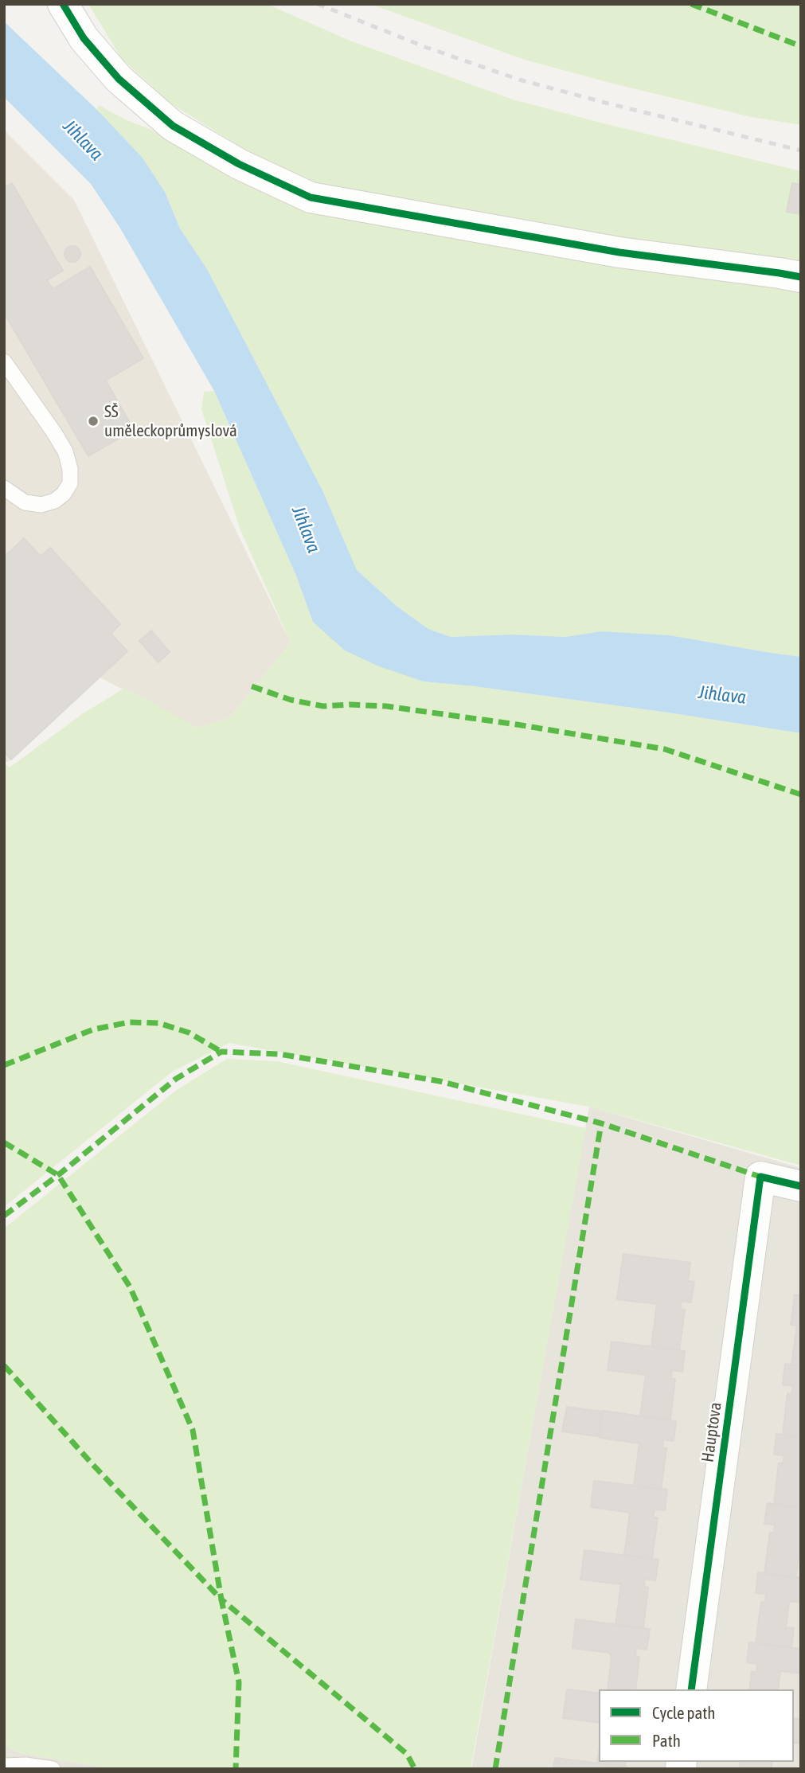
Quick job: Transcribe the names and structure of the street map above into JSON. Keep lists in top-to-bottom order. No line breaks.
{"streets":{"street":["Hauptova"]},"water":["Jihlava"],"places":["SŠ uměleckoprůmyslová"],"legend":["Cycle path","Path"]}
